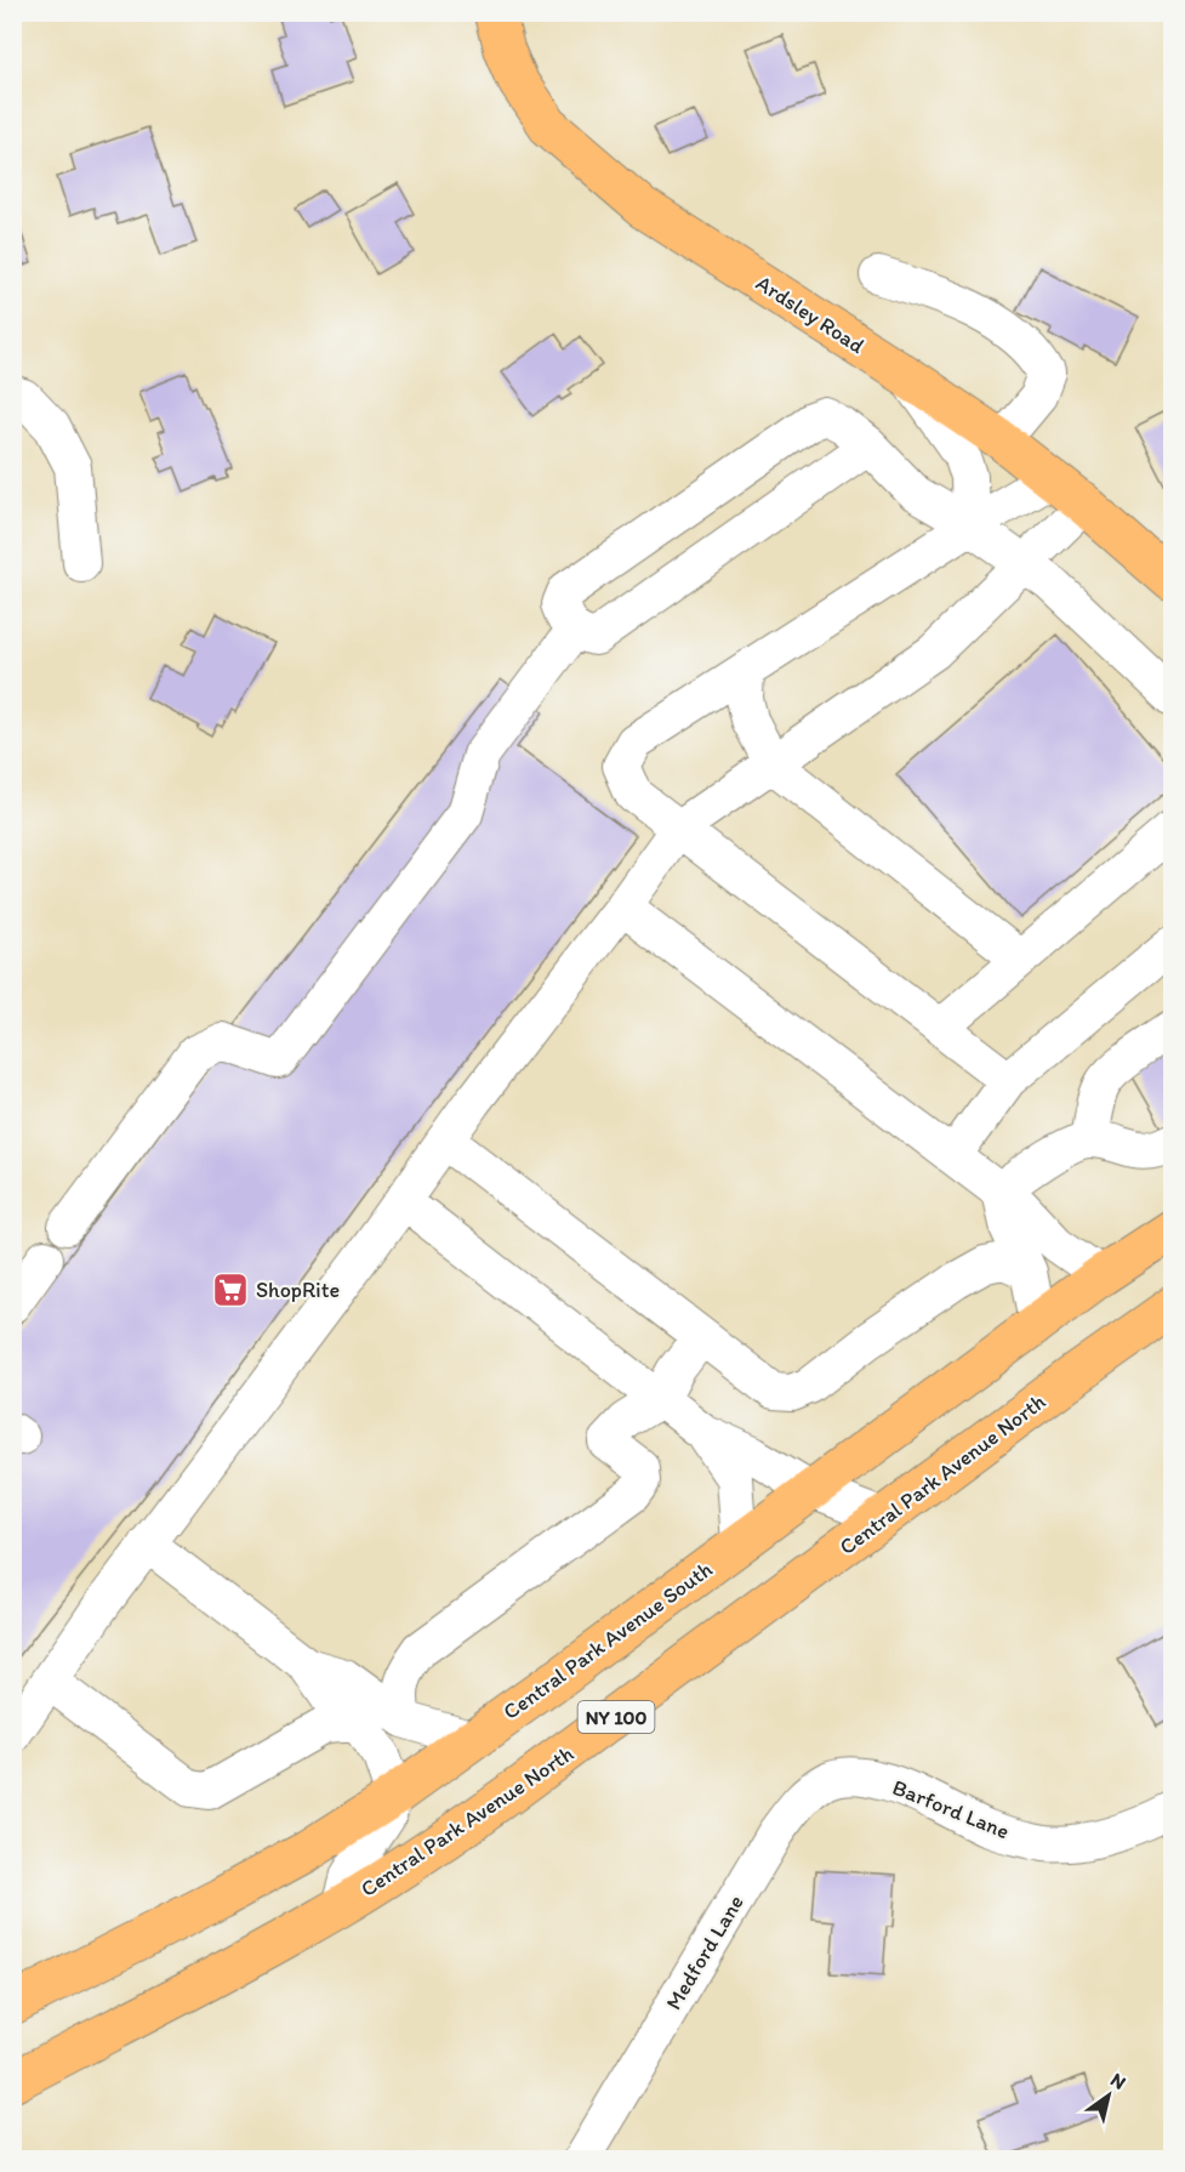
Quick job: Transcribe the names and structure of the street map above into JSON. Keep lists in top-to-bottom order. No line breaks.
{"streets":{"main road":["Ardsley Road","Central Park Avenue North","Central Park Avenue South","NY 100"],"street":["Barford Lane","Medford Lane"]},"crossings":[["Barford Lane","Medford Lane"]],"places":{"supermarket":["ShopRite"]},"north":"top right"}
